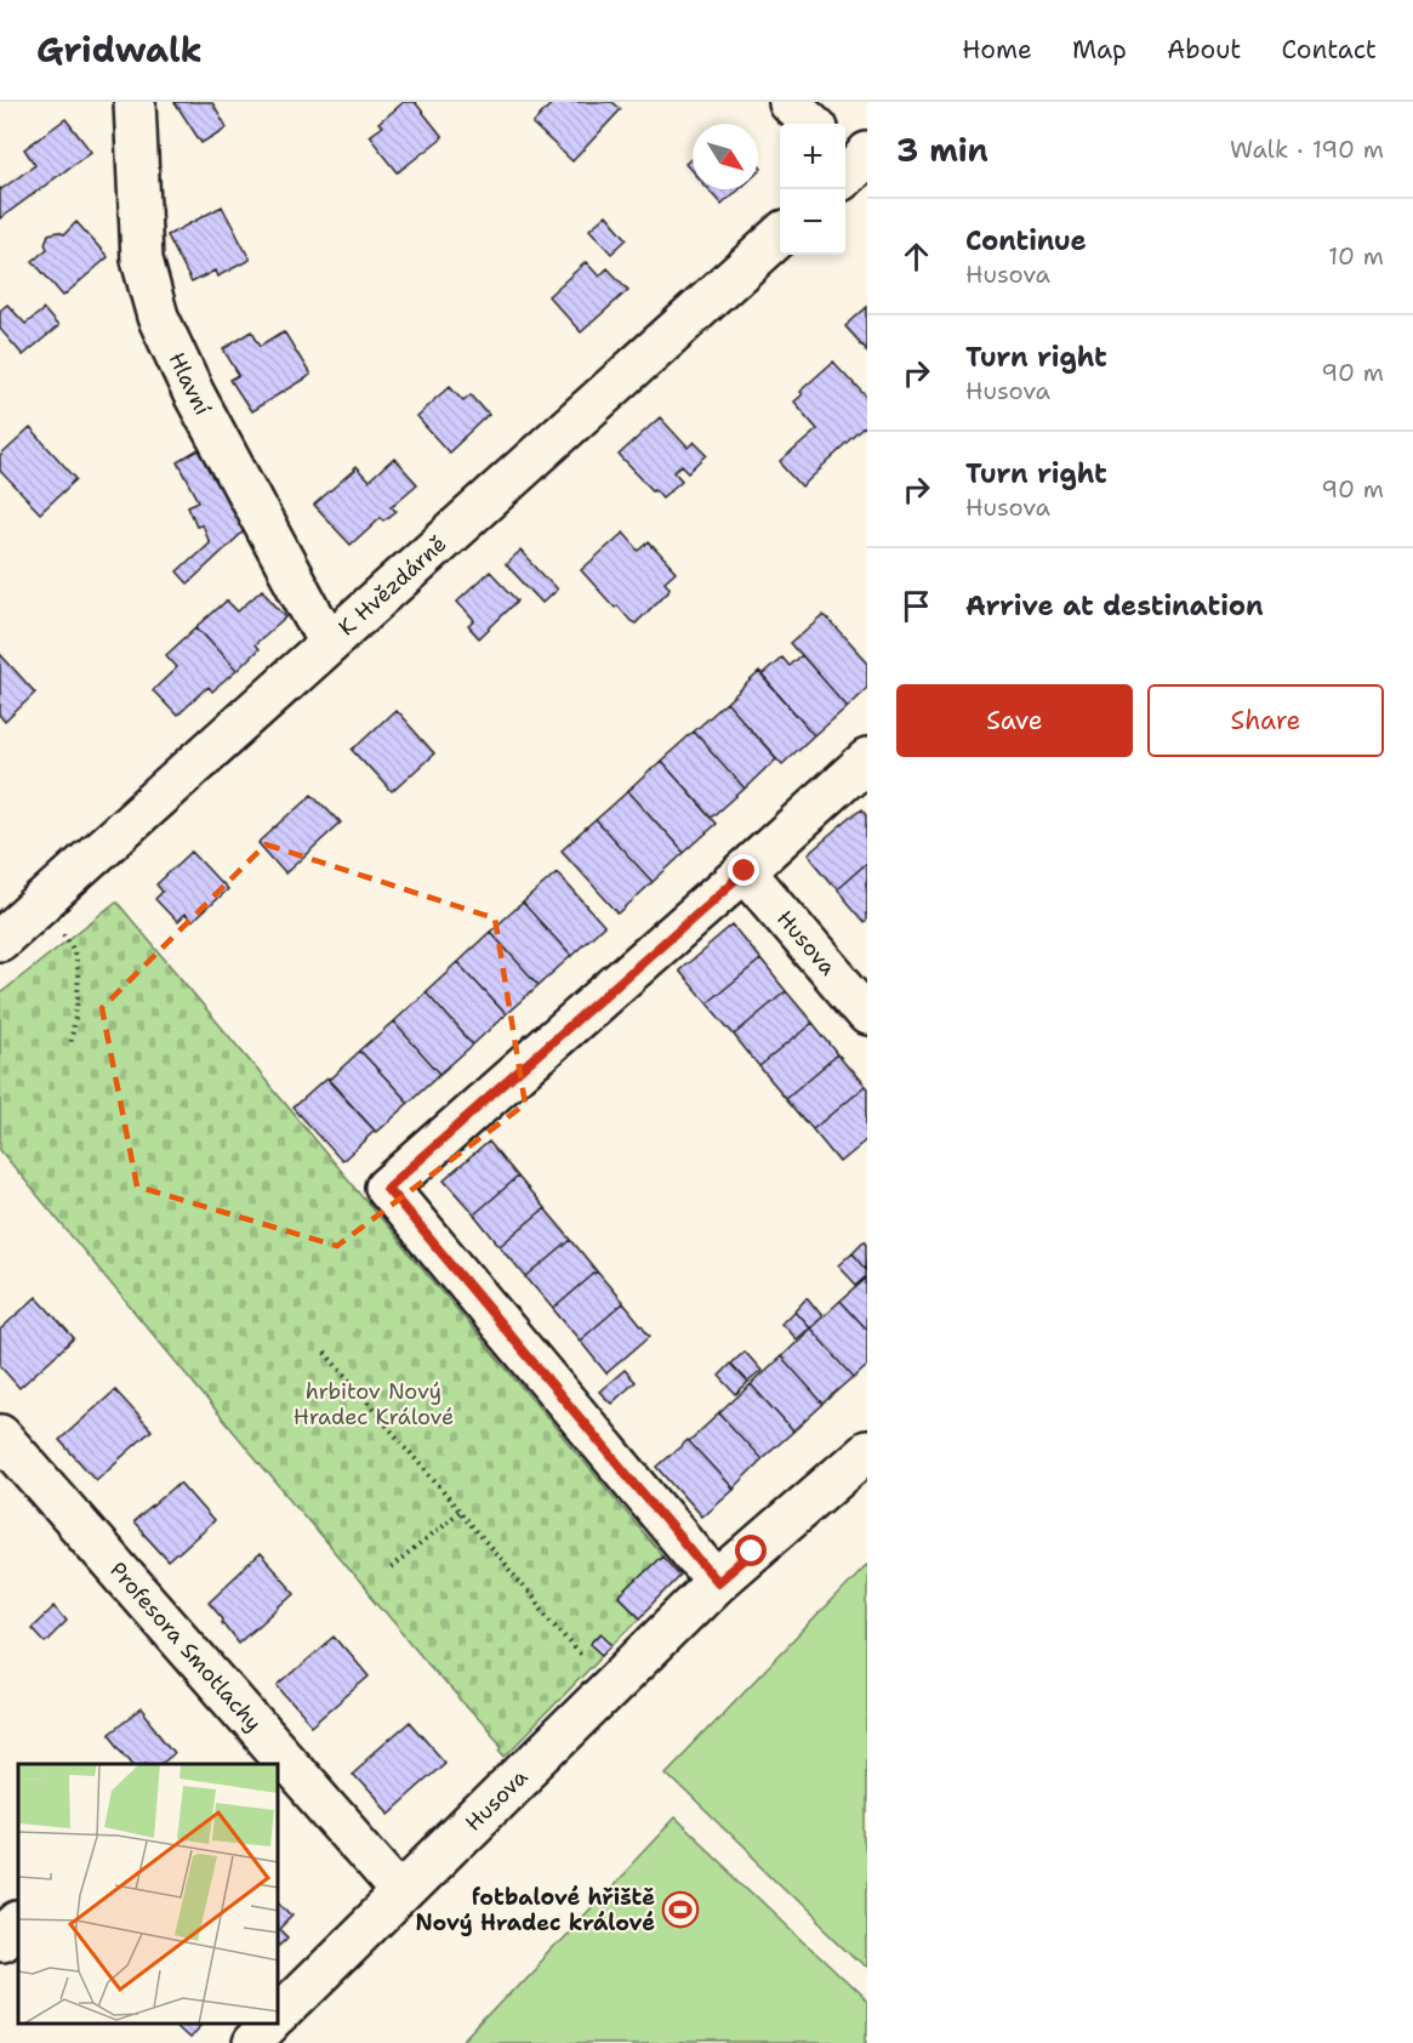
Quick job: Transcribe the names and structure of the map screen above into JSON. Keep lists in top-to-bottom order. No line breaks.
{"streets":{"street":["Hlavní","K Hvězdárně","Husova","Profesora Smotlachy"]},"crossings":[["Hlavní","K Hvězdárně"],["Husova","Profesora Smotlachy"]],"parks":["hrbitov Nový Hradec Králové"],"places":{"sports":["fotbalové hřiště Nový Hradec králové"]},"north":"bottom right","page":{"header":"Gridwalk","nav":["Home","Map","About","Contact"],"heading":["3 min","Walk · 190 m"],"map_buttons":["+","−"],"list":[["Continue","Husova","10 m"],["Turn right","Husova","90 m"],["Turn right","Husova","90 m"],"Arrive at destination"],"buttons":["Save","Share"]}}
